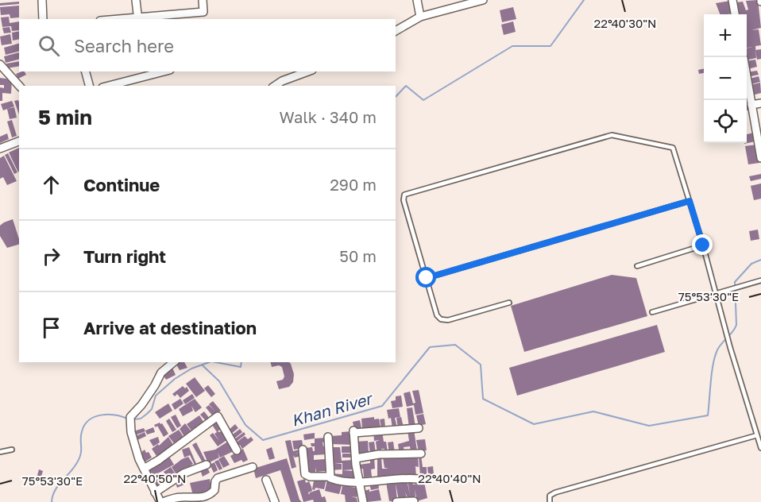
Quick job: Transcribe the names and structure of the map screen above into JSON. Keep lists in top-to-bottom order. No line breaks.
{"water":["Khan River"],"page":{"map_buttons":["+","−"],"search":"Search here","heading":["5 min","Walk · 340 m"],"list":[["Continue","290 m"],["Turn right","50 m"],"Arrive at destination"]},"coordinates":["22°40'30\"N","75°53'30\"E","22°40'50\"N","22°40'40\"N"]}
